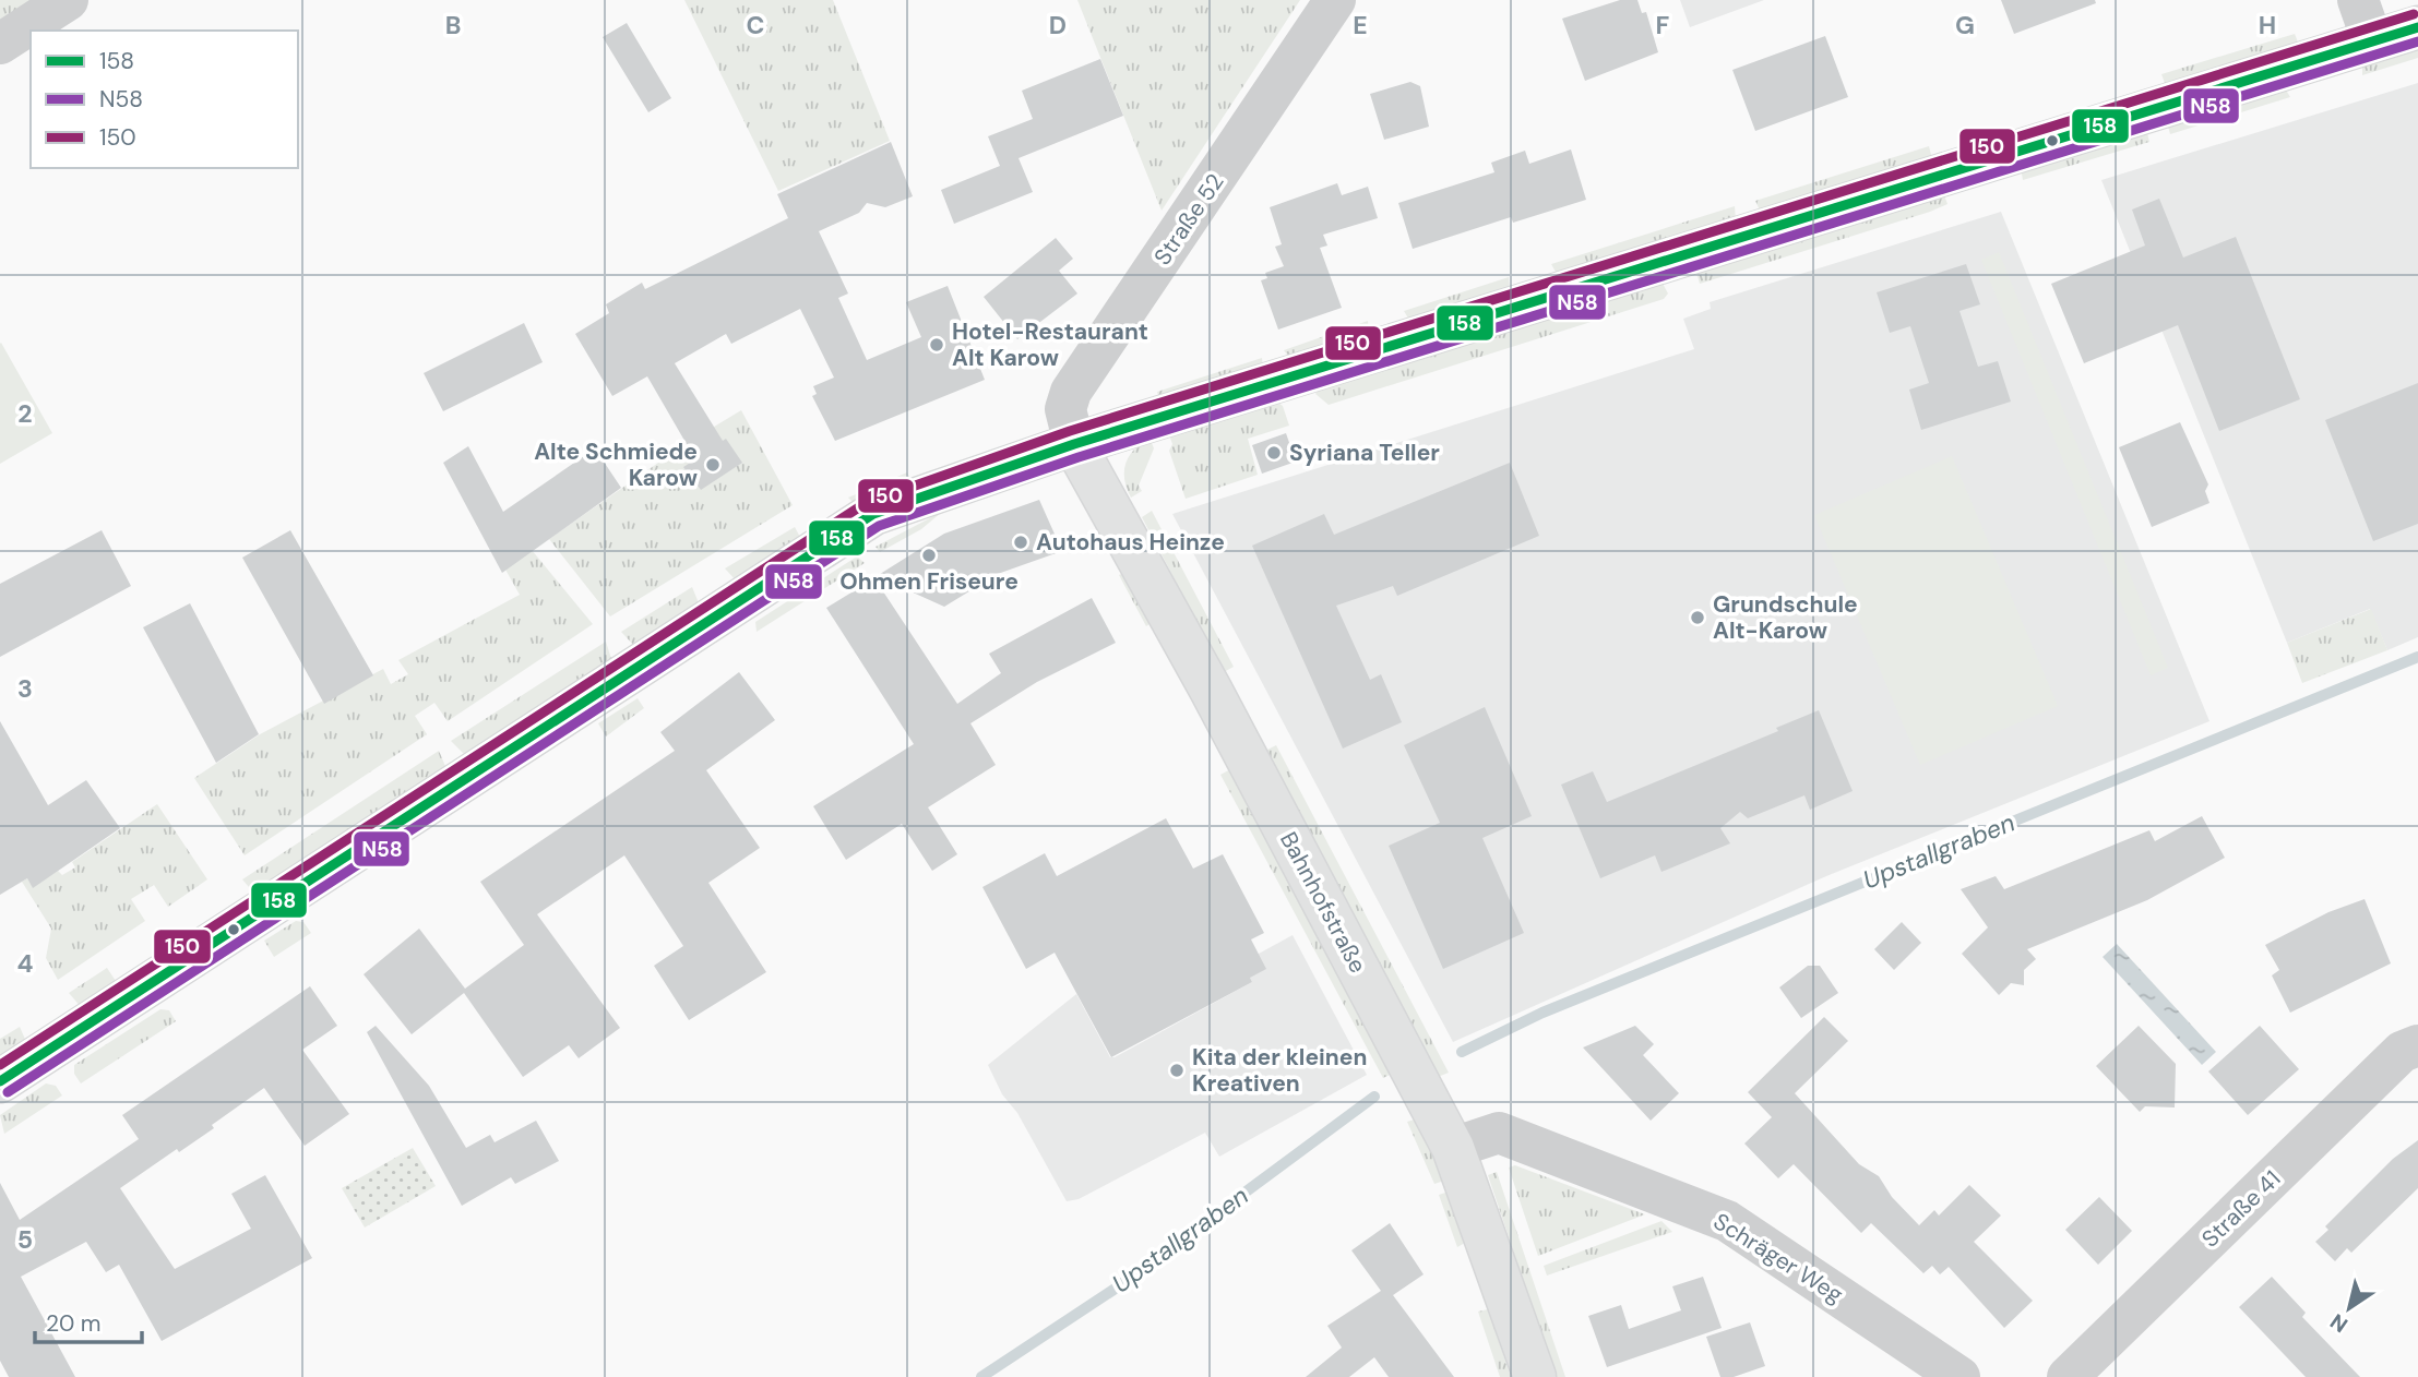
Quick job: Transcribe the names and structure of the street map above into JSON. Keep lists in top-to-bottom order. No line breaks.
{"streets":{"main road":["Bahnhofstraße"],"street":["Straße 52","Straße 41","Schräger Weg"]},"crossings":[["Straße 52","Bahnhofstraße"],["Bahnhofstraße","Schräger Weg"]],"water":["Upstallgraben"],"places":["Hotel-Restaurant Alt Karow","Syriana Teller","Alte Schmiede Karow","Autohaus Heinze","Ohmen Friseure","Grundschule Alt-Karow","Kita der kleinen Kreativen"],"lines":["transit line 150","transit line 158","transit line N58"],"legend":["158","N58","150"],"scale_bar":"20 m","north":"bottom left","grid":{"columns":["B","C","D","E","F","G","H"],"rows":["2","3","4","5"]}}
